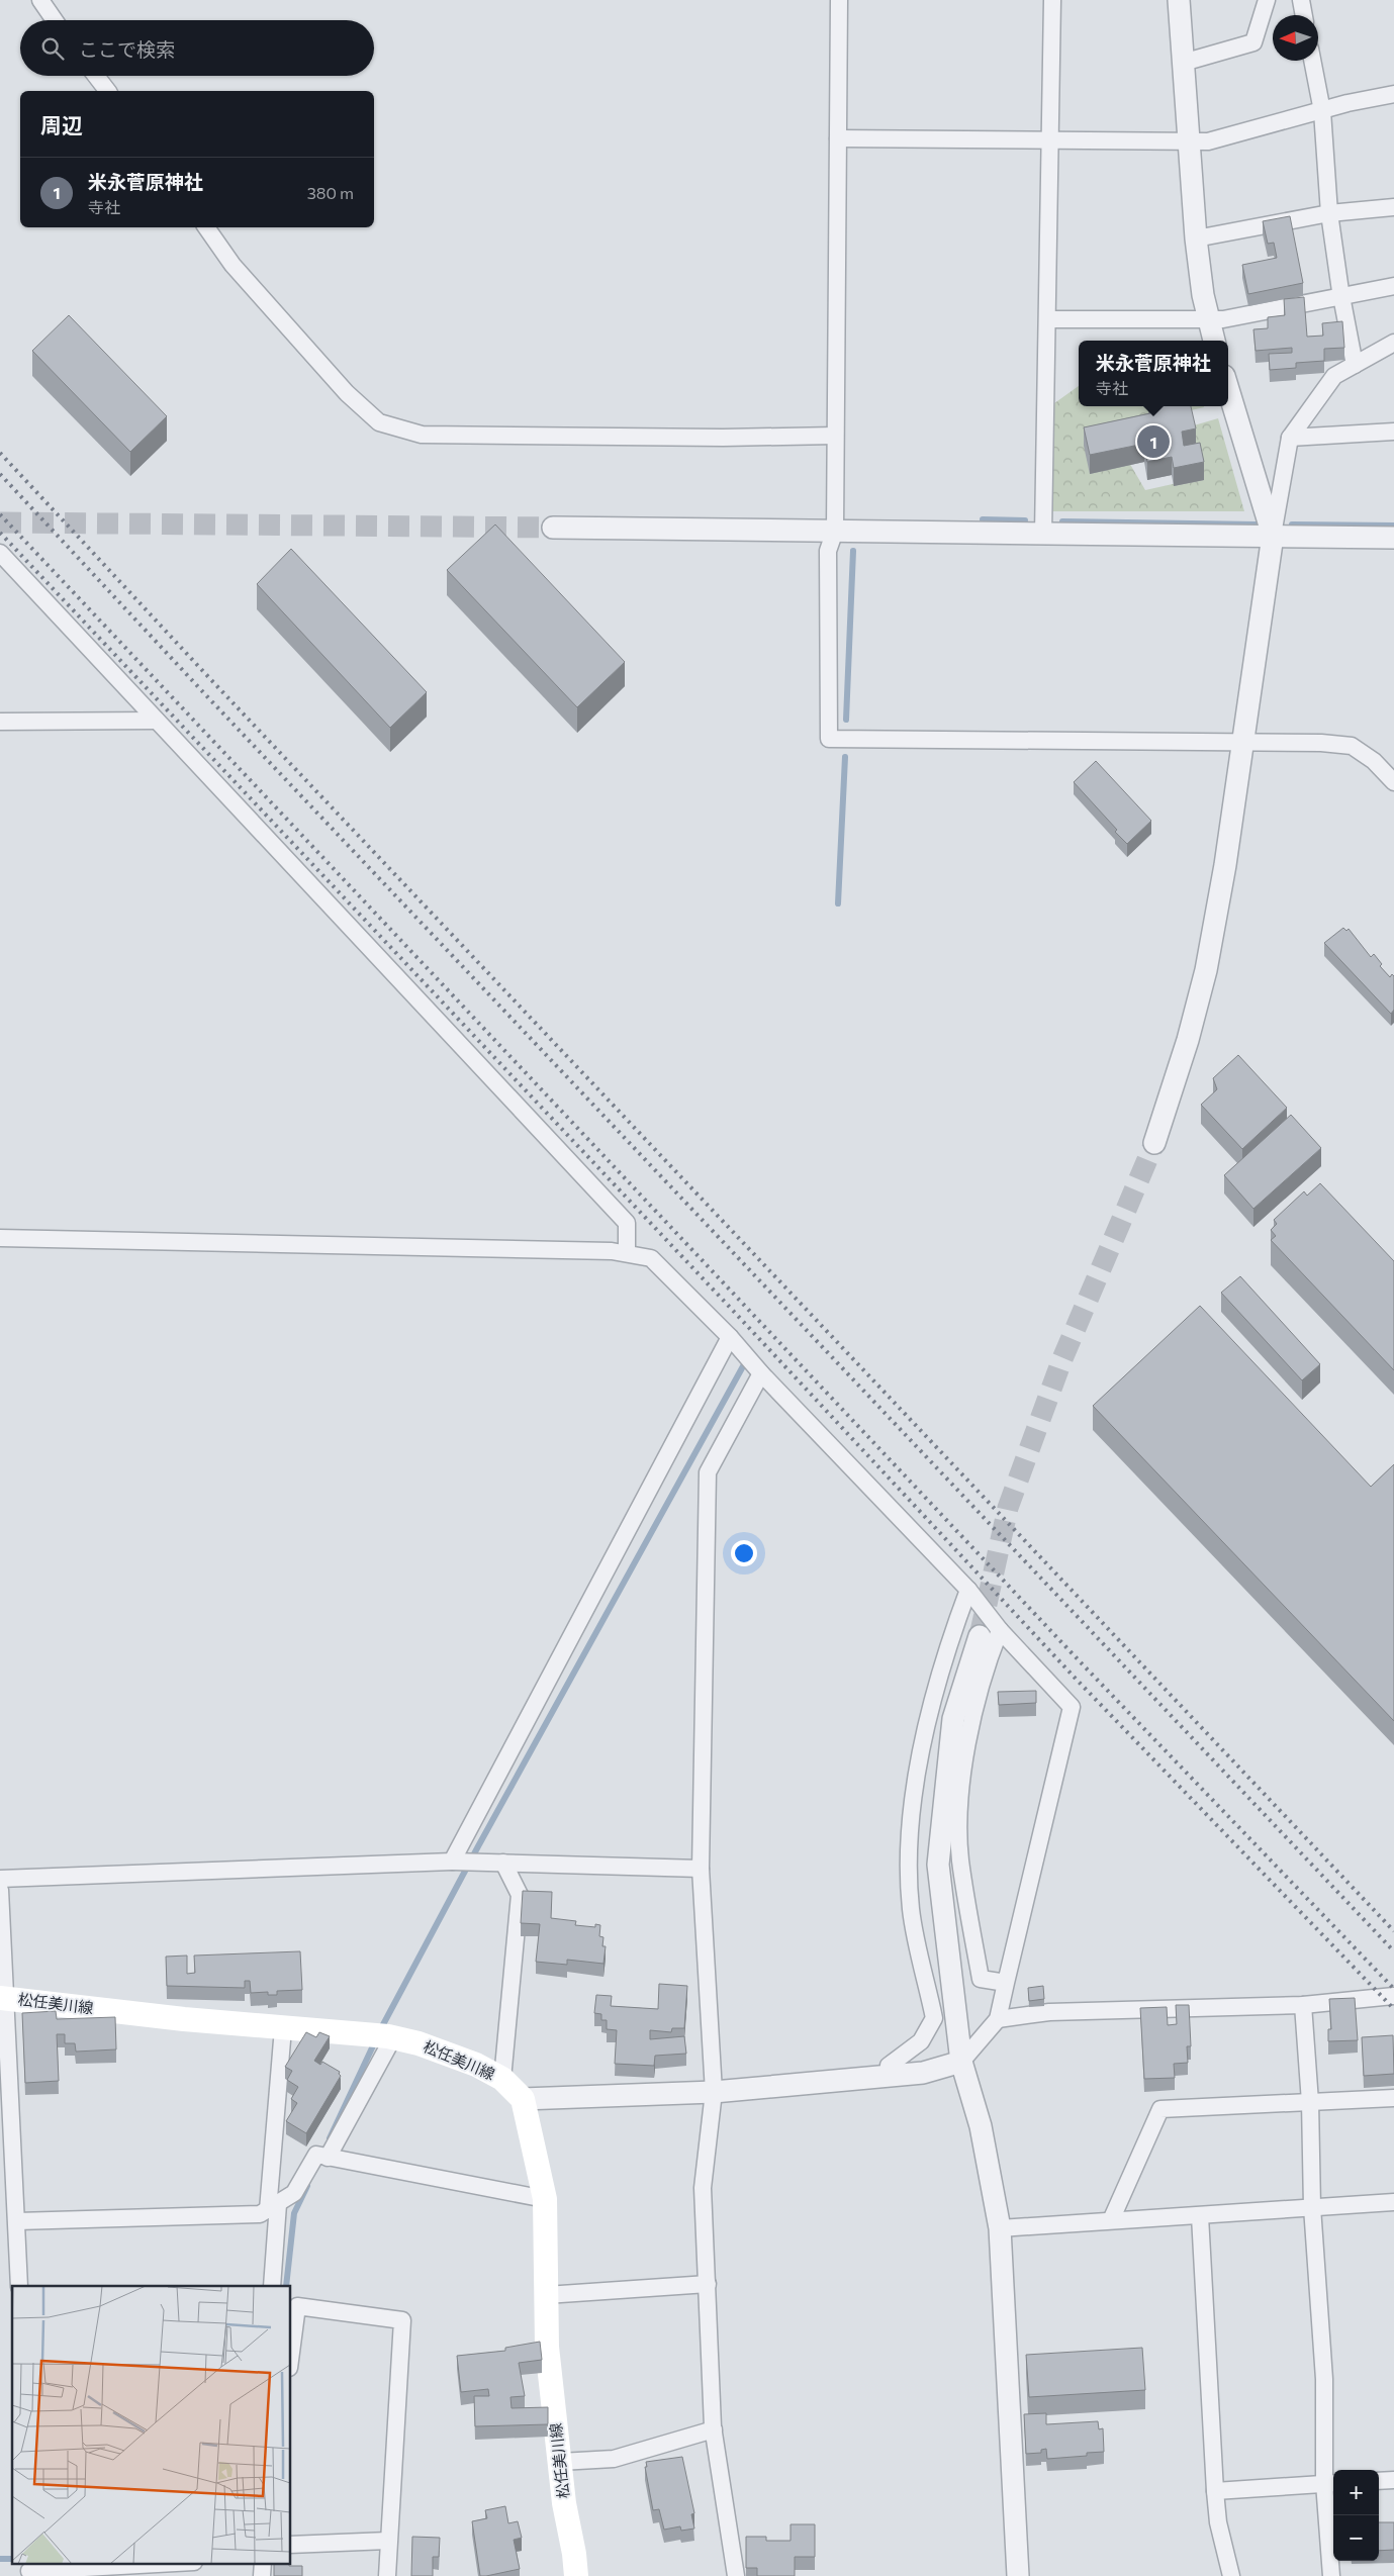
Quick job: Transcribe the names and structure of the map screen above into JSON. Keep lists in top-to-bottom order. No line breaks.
{"streets":{"main road":["松任美川線"]},"north":"left","page":{"search":"ここで検索","heading":"周辺","list":[{"mark":"1","name":"米永菅原神社","note":"寺社","value":"380 m"}],"popup":["米永菅原神社","寺社"],"pins":"1","map_buttons":["+","−"]}}
